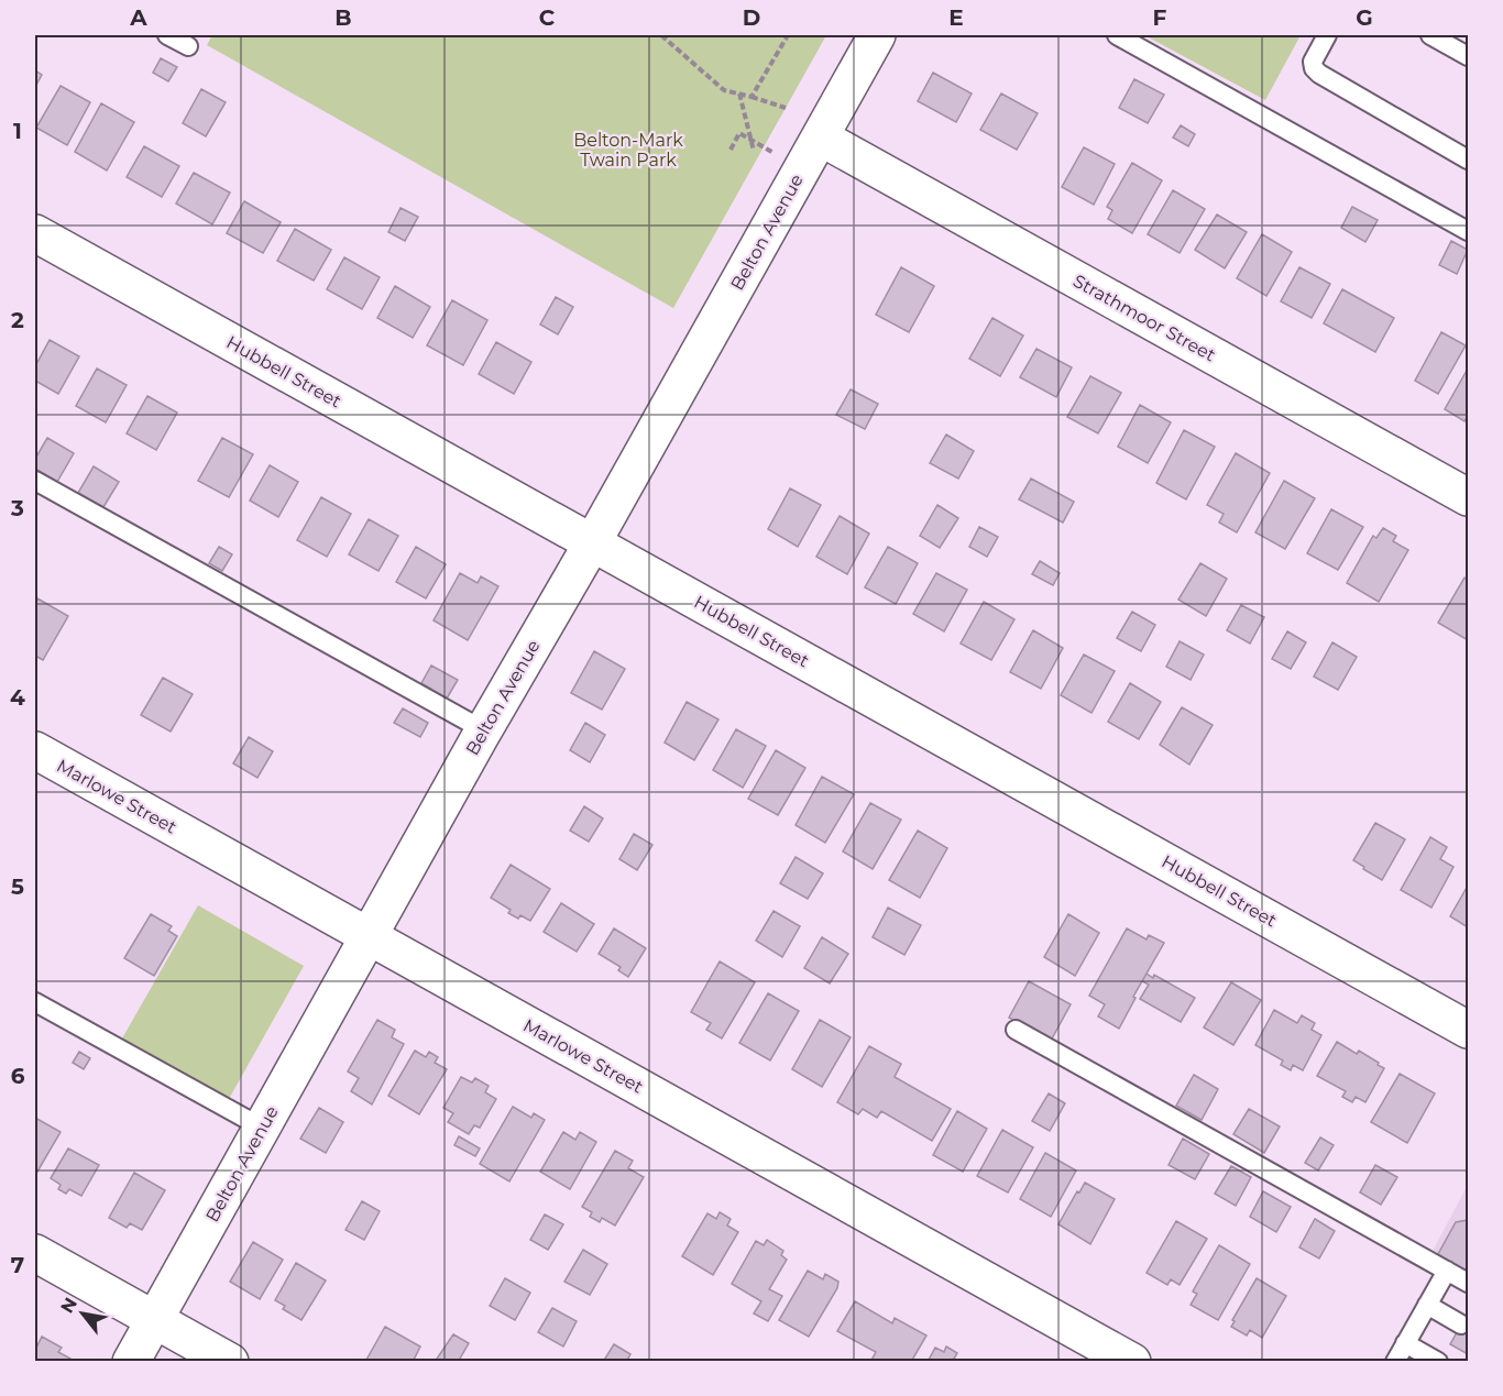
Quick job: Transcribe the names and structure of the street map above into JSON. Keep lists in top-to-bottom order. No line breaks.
{"streets":{"street":["Belton Avenue","Strathmoor Street","Hubbell Street","Marlowe Street"]},"crossings":[["Belton Avenue","Strathmoor Street"],["Belton Avenue","Hubbell Street"],["Belton Avenue","Marlowe Street"]],"parks":["Belton-Mark Twain Park"],"north":"top left","grid":{"columns":["A","B","C","D","E","F","G"],"rows":["1","2","3","4","5","6","7"]}}
